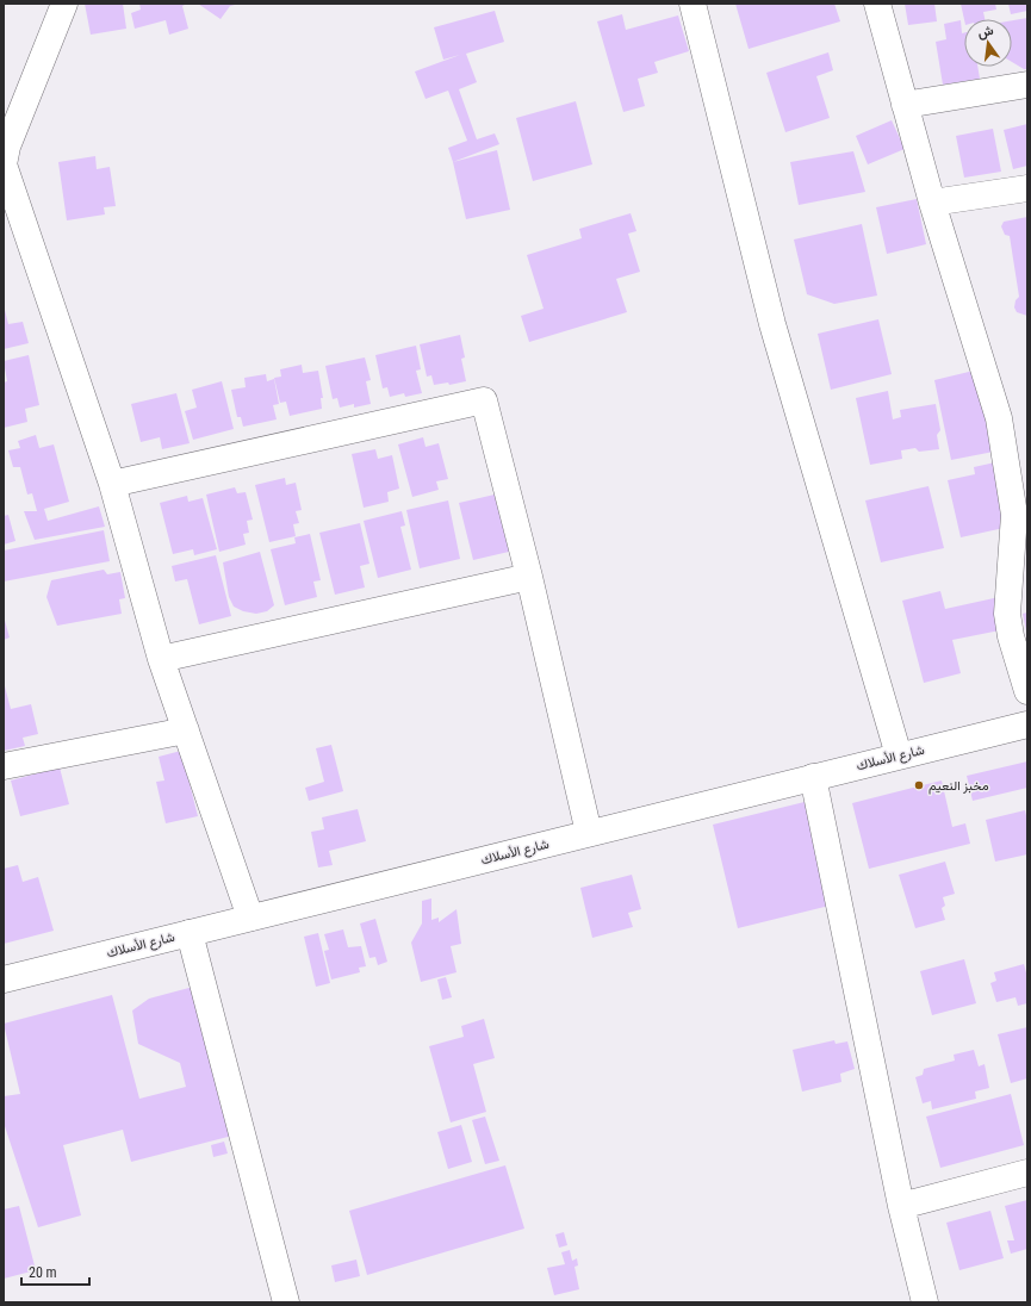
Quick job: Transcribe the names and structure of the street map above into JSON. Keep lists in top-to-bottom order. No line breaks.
{"streets":{"street":["شارع الأسلاك"]},"places":["مخبز النعيم"],"scale_bar":"20 m","north":"top"}
